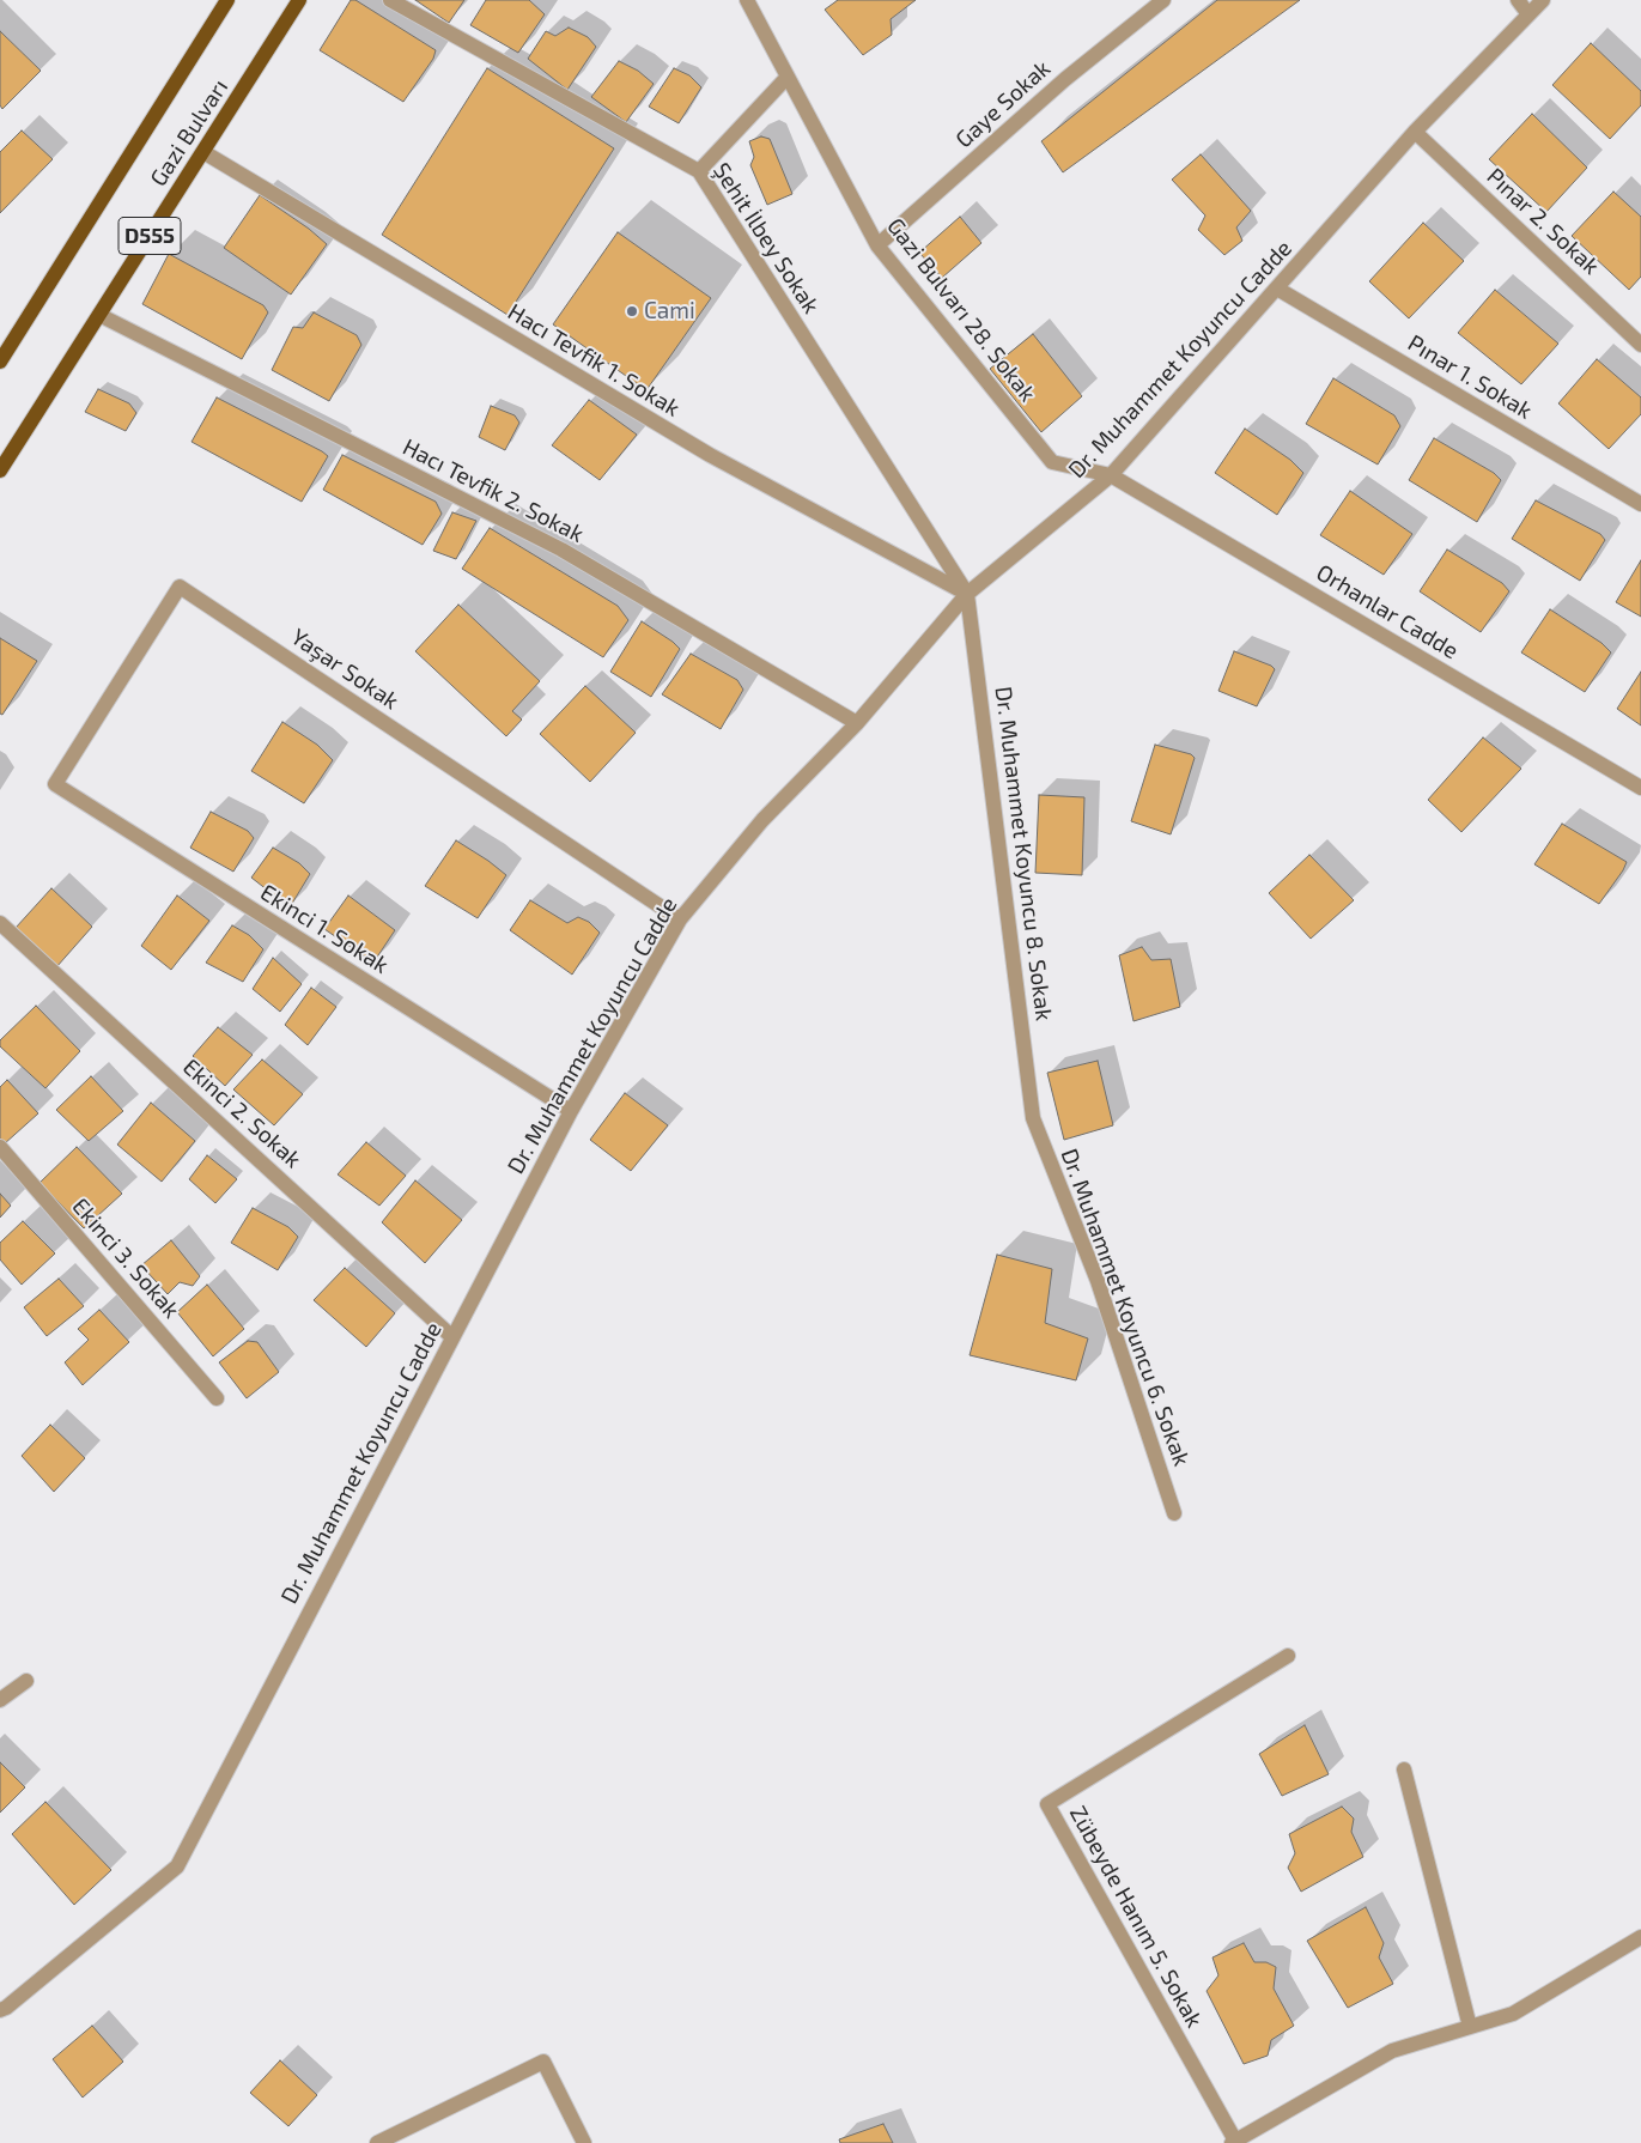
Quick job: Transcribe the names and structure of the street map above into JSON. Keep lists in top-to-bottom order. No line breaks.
{"streets":{"main road":["Gazi Bulvarı","D555"],"street":["Gaye Sokak","Pınar 2. Sokak","Şehit İlbey Sokak","Gazi Bulvarı 28. Sokak","Dr. Muhammet Koyuncu Cadde","Hacı Tevfik 1. Sokak","Pınar 1. Sokak","Hacı Tevfik 2. Sokak","Orhanlar Cadde","Yaşar Sokak","Dr. Muhammet Koyuncu 8. Sokak","Ekinci 1. Sokak","Ekinci 2. Sokak","Ekinci 3. Sokak","Dr. Muhammet Koyuncu 6. Sokak","Zübeyde Hanım 5. Sokak"]},"crossings":[["Gaye Sokak","Gazi Bulvarı 28. Sokak"],["Gazi Bulvarı","Hacı Tevfik 1. Sokak"],["Gazi Bulvarı","Hacı Tevfik 2. Sokak"],["Pınar 2. Sokak","Dr. Muhammet Koyuncu Cadde"],["Şehit İlbey Sokak","Dr. Muhammet Koyuncu Cadde"],["Şehit İlbey Sokak","Hacı Tevfik 1. Sokak"],["Şehit İlbey Sokak","Dr. Muhammet Koyuncu 8. Sokak"],["Gazi Bulvarı 28. Sokak","Dr. Muhammet Koyuncu Cadde"],["Gazi Bulvarı 28. Sokak","Orhanlar Cadde"],["Dr. Muhammet Koyuncu Cadde","Hacı Tevfik 1. Sokak"],["Dr. Muhammet Koyuncu Cadde","Pınar 1. Sokak"],["Dr. Muhammet Koyuncu Cadde","Hacı Tevfik 2. Sokak"],["Dr. Muhammet Koyuncu Cadde","Orhanlar Cadde"],["Dr. Muhammet Koyuncu Cadde","Yaşar Sokak"],["Dr. Muhammet Koyuncu Cadde","Dr. Muhammet Koyuncu 8. Sokak"],["Dr. Muhammet Koyuncu Cadde","Ekinci 1. Sokak"],["Dr. Muhammet Koyuncu Cadde","Ekinci 2. Sokak"],["Hacı Tevfik 1. Sokak","Dr. Muhammet Koyuncu 8. Sokak"],["Yaşar Sokak","Ekinci 1. Sokak"],["Dr. Muhammet Koyuncu 8. Sokak","Dr. Muhammet Koyuncu 6. Sokak"]],"places":["Cami"]}
